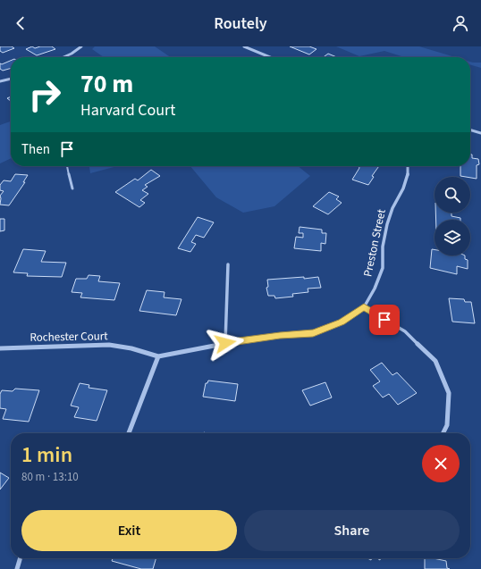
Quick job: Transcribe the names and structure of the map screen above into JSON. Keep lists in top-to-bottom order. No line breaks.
{"streets":{"street":["Preston Street","Rochester Court"]},"crossings":[["Preston Street","Rochester Court"]],"page":{"header":"Routely","turn":["70 m","Harvard Court"],"then":"Then","heading":["1 min","80 m · 13:10"],"buttons":["Exit","Share"]}}
